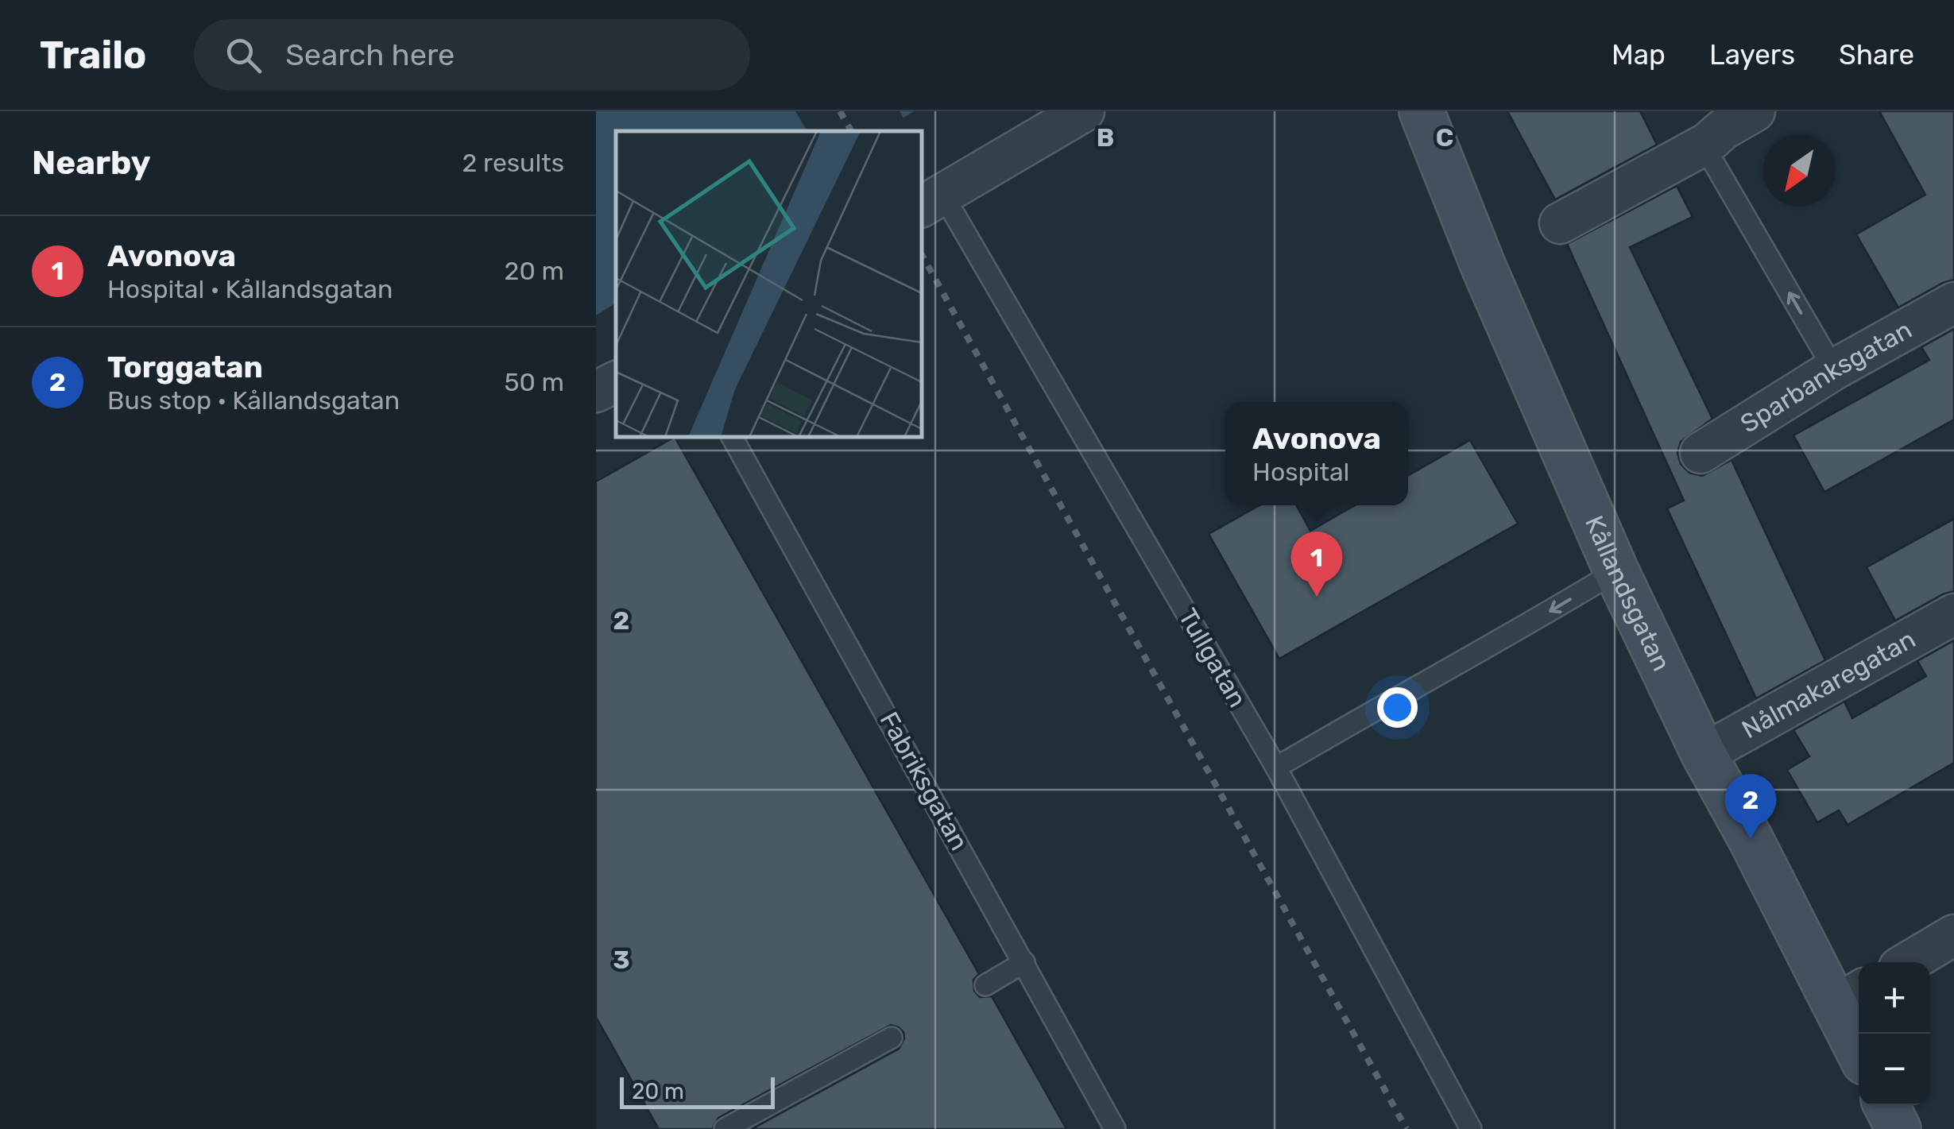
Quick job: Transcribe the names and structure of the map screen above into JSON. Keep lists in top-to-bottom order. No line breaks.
{"streets":{"main road":["Kållandsgatan"],"street":["Sparbanksgatan","Nålmakaregatan"],"lane":["Tullgatan","Fabriksgatan"]},"crossings":[["Kållandsgatan","Nålmakaregatan"]],"scale_bar":"20 m","north":"bottom left","page":{"header":"Trailo","search":"Search here","nav":["Map","Layers","Share"],"heading":["Nearby","2 results"],"list":[{"mark":"1","name":"Avonova","note":"Hospital · Kållandsgatan","value":"20 m"},{"mark":"2","name":"Torggatan","note":"Bus stop · Kållandsgatan","value":"50 m"}],"popup":["Avonova","Hospital"],"pins":["1","2"],"map_buttons":["+","−"],"scale":"20 m"},"grid":{"columns":["B","C"],"rows":["2","3"]}}
